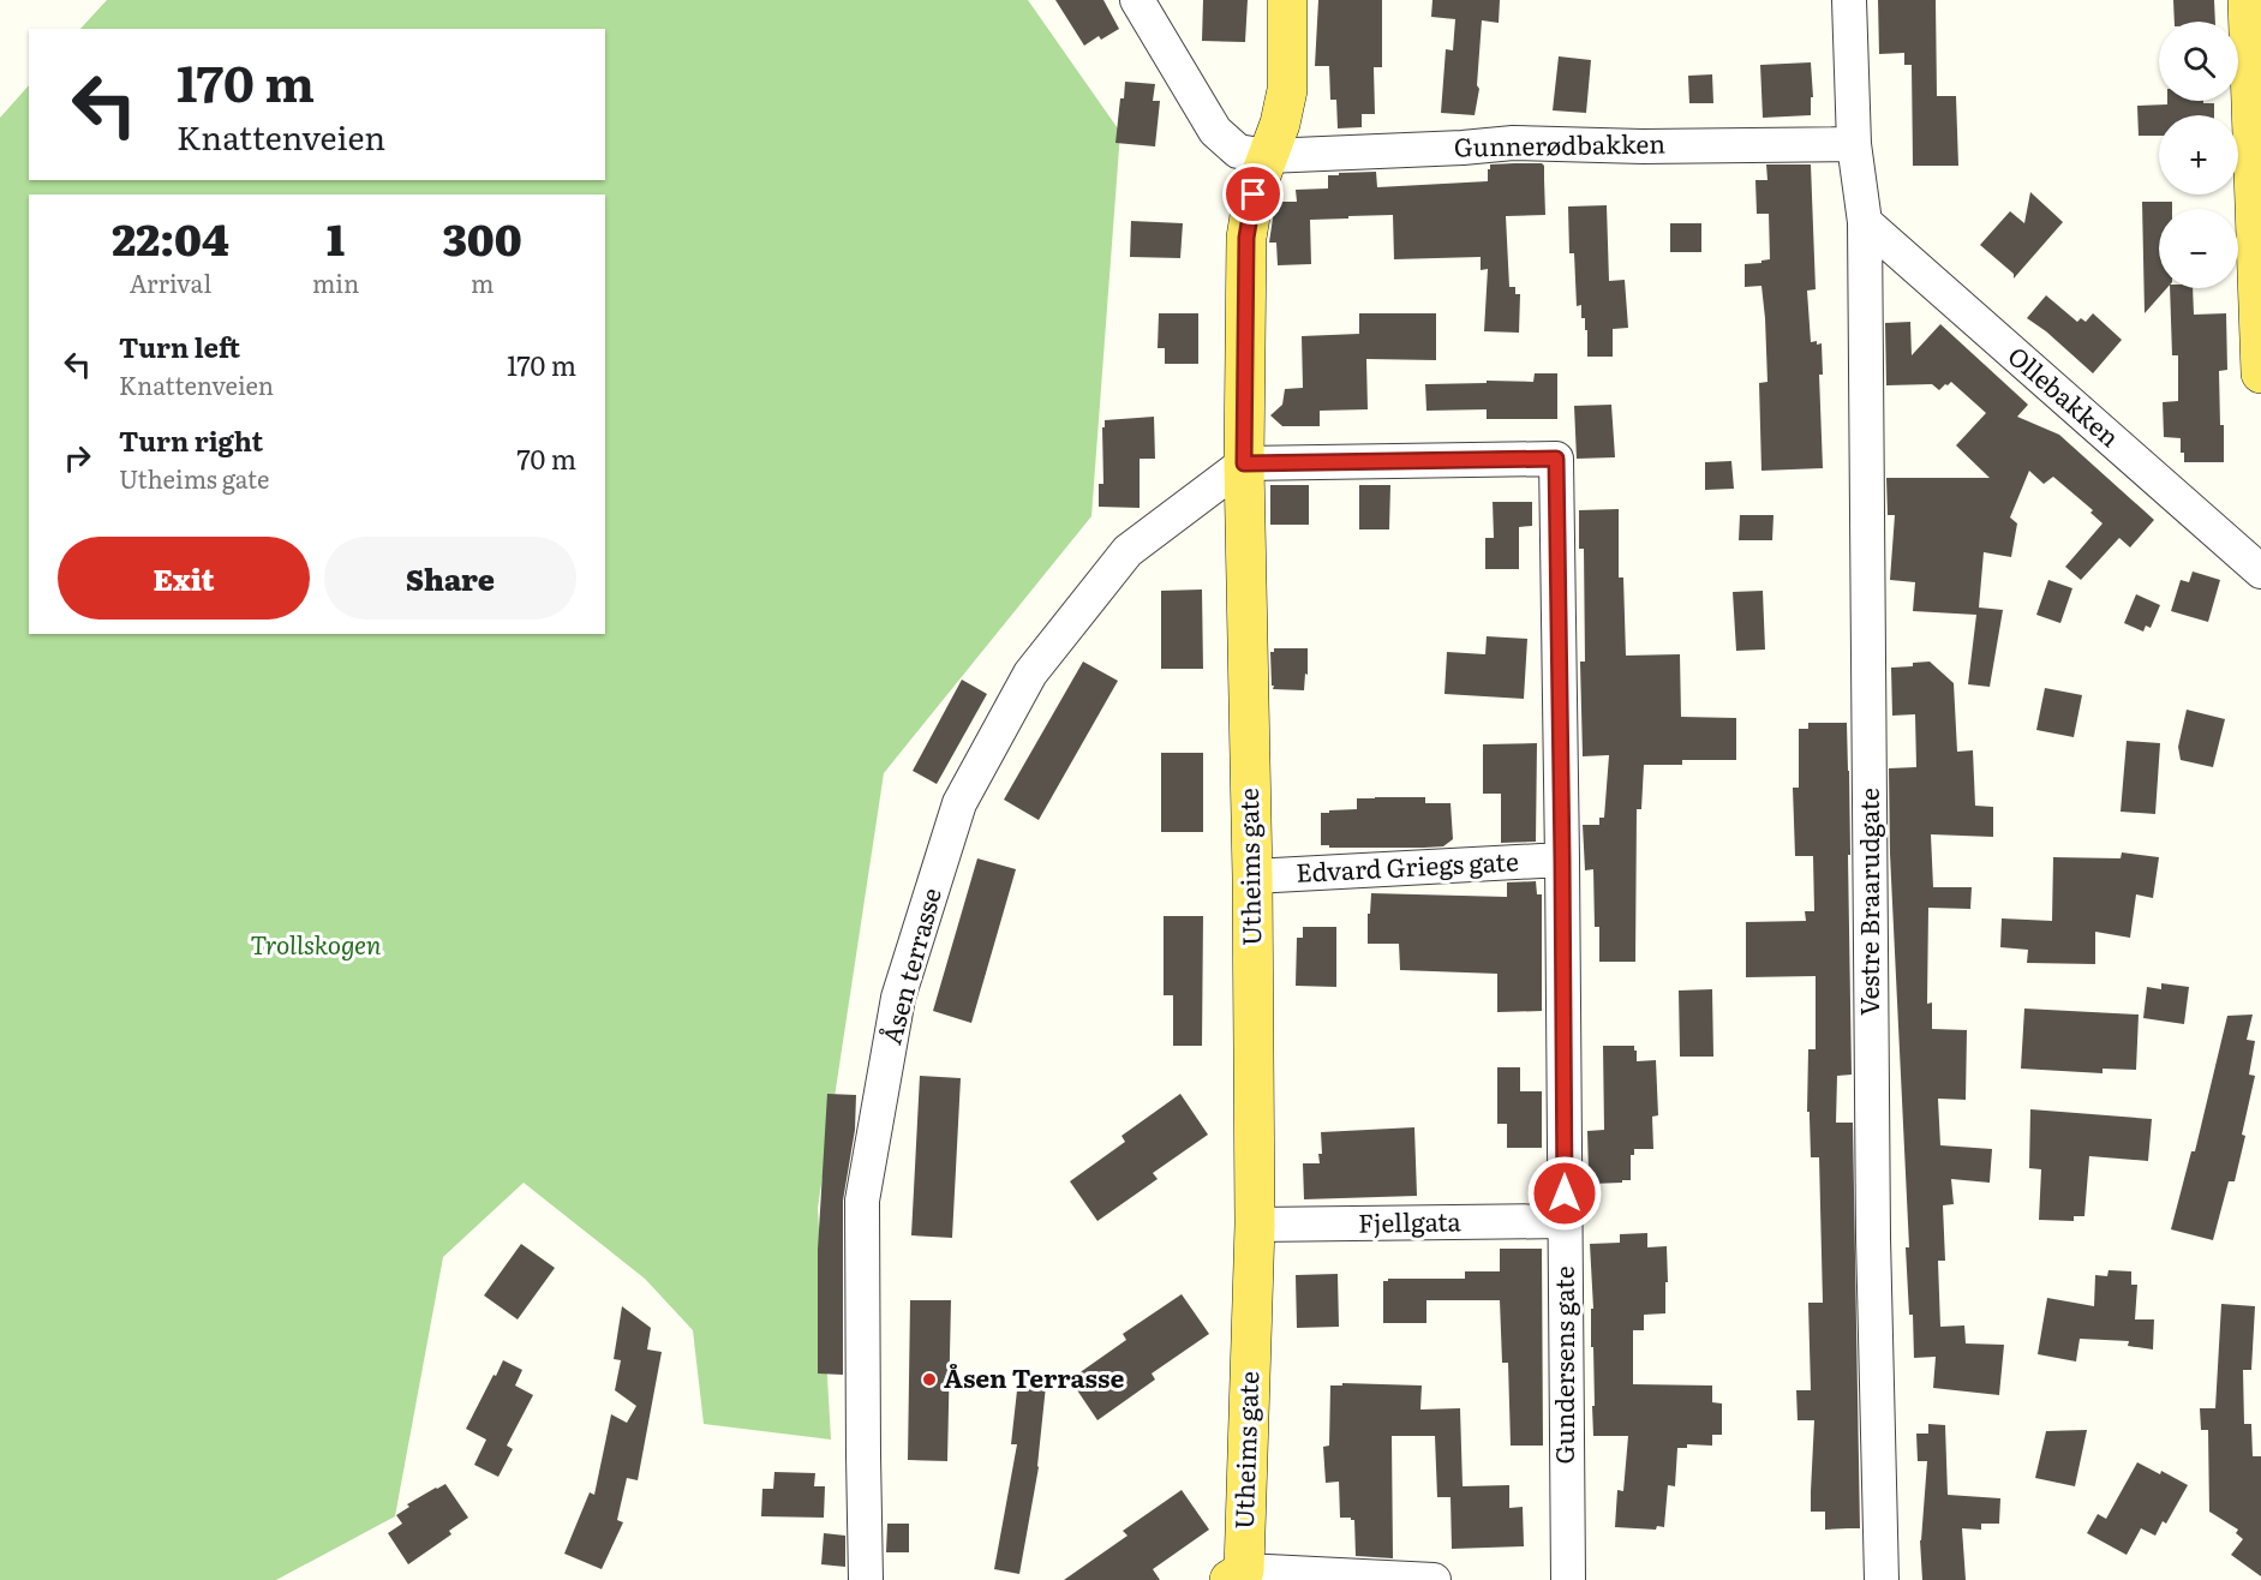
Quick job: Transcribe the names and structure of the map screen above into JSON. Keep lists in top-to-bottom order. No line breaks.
{"streets":{"main road":["Utheims gate"],"street":["Gunnerødbakken","Ollebakken","Edvard Griegs gate","Vestre Braarudgate","Åsen terrasse","Fjellgata","Gundersens gate"]},"crossings":[["Gunnerødbakken","Utheims gate"],["Gunnerødbakken","Vestre Braarudgate"],["Ollebakken","Vestre Braarudgate"],["Utheims gate","Edvard Griegs gate"],["Utheims gate","Åsen terrasse"],["Utheims gate","Fjellgata"],["Utheims gate","Gundersens gate"],["Edvard Griegs gate","Gundersens gate"],["Åsen terrasse","Gundersens gate"],["Fjellgata","Gundersens gate"]],"parks":["Trollskogen"],"places":["Åsen Terrasse"],"page":{"map_buttons":["+","−"],"turn":["170 m","Knattenveien"],"eta":["22:04","Arrival","1","min","300","m"],"list":[{"name":"Turn left","note":"Knattenveien","value":"170 m"},{"name":"Turn right","note":"Utheims gate","value":"70 m"}],"buttons":["Exit","Share"]}}
